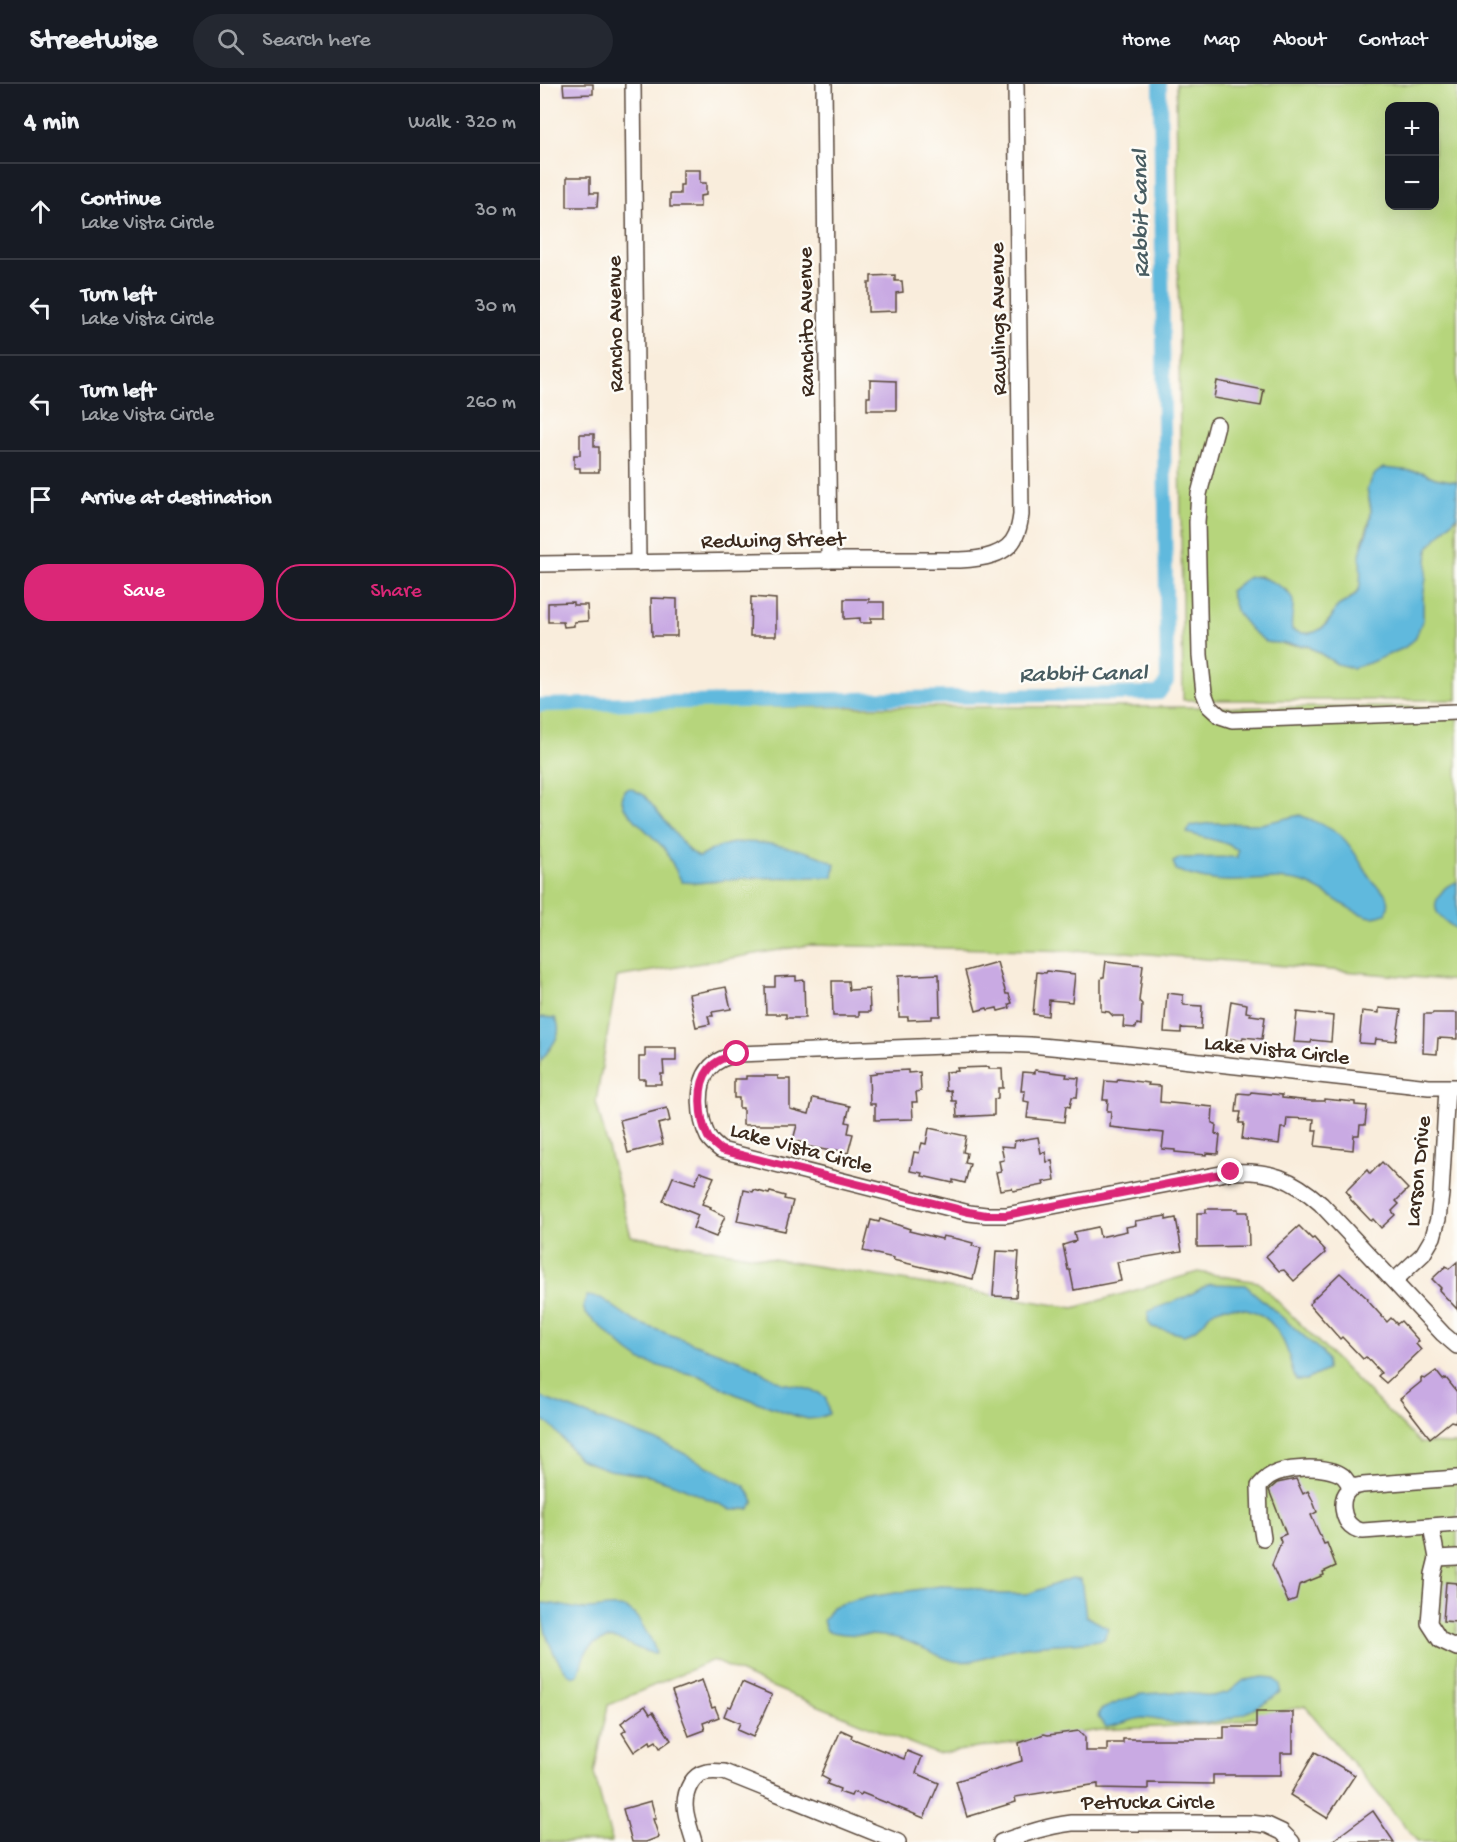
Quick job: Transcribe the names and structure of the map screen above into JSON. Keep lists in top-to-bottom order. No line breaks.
{"streets":{"street":["Rawlings Avenue","Ranchito Avenue","Rancho Avenue","Redwing Street","Lake Vista Circle","Larson Drive","Petrucka Circle"]},"crossings":[["Rawlings Avenue","Redwing Street"],["Ranchito Avenue","Redwing Street"],["Rancho Avenue","Redwing Street"],["Lake Vista Circle","Larson Drive"]],"water":["Rabbit Canal"],"page":{"header":"Streetwise","search":"Search here","nav":["Home","Map","About","Contact"],"heading":["4 min","Walk · 320 m"],"map_buttons":["+","−"],"list":[["Continue","Lake Vista Circle","30 m"],["Turn left","Lake Vista Circle","30 m"],["Turn left","Lake Vista Circle","260 m"],"Arrive at destination"],"buttons":["Save","Share"]}}
